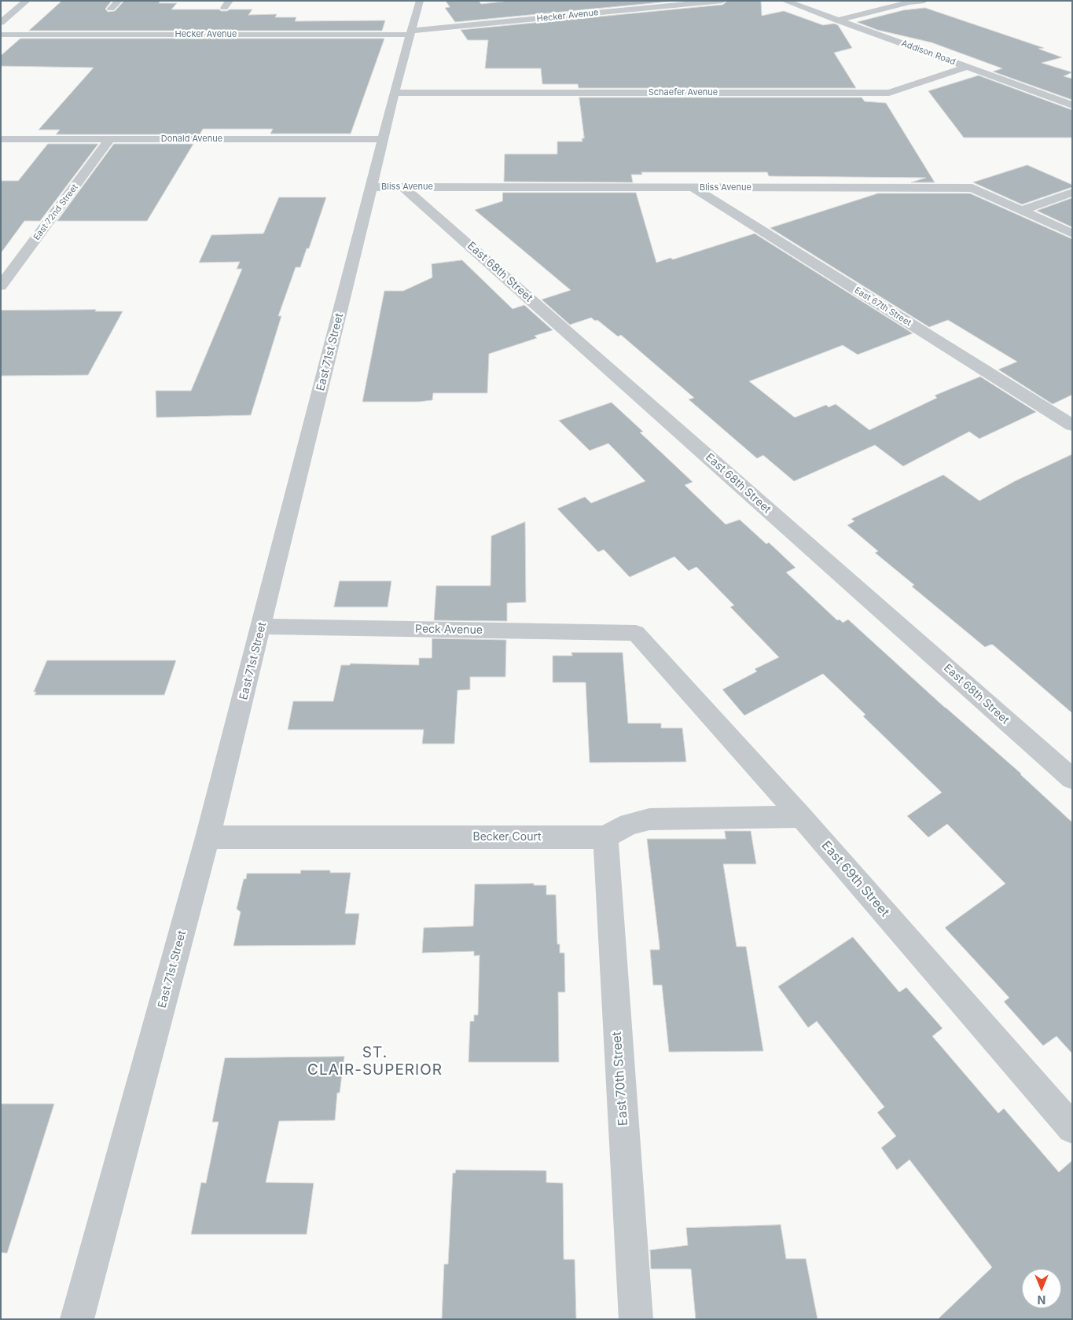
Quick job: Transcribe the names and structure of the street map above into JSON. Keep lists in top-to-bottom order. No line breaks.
{"streets":{"street":["Hecker Avenue","Addison Road","Schaefer Avenue","Donald Avenue","Bliss Avenue","East 72nd Street","East 68th Street","East 67th Street","East 71st Street","Peck Avenue","Becker Court","East 69th Street","East 70th Street"]},"crossings":[["Hecker Avenue","East 71st Street"],["Addison Road","Schaefer Avenue"],["Schaefer Avenue","East 71st Street"],["Donald Avenue","East 72nd Street"],["Donald Avenue","East 71st Street"],["Bliss Avenue","East 68th Street"],["Bliss Avenue","East 67th Street"],["Bliss Avenue","East 71st Street"],["East 71st Street","Peck Avenue"],["East 71st Street","Becker Court"],["Peck Avenue","East 69th Street"],["Becker Court","East 69th Street"],["Becker Court","East 70th Street"]],"districts":["ST. CLAIR-SUPERIOR"],"north":"bottom"}
